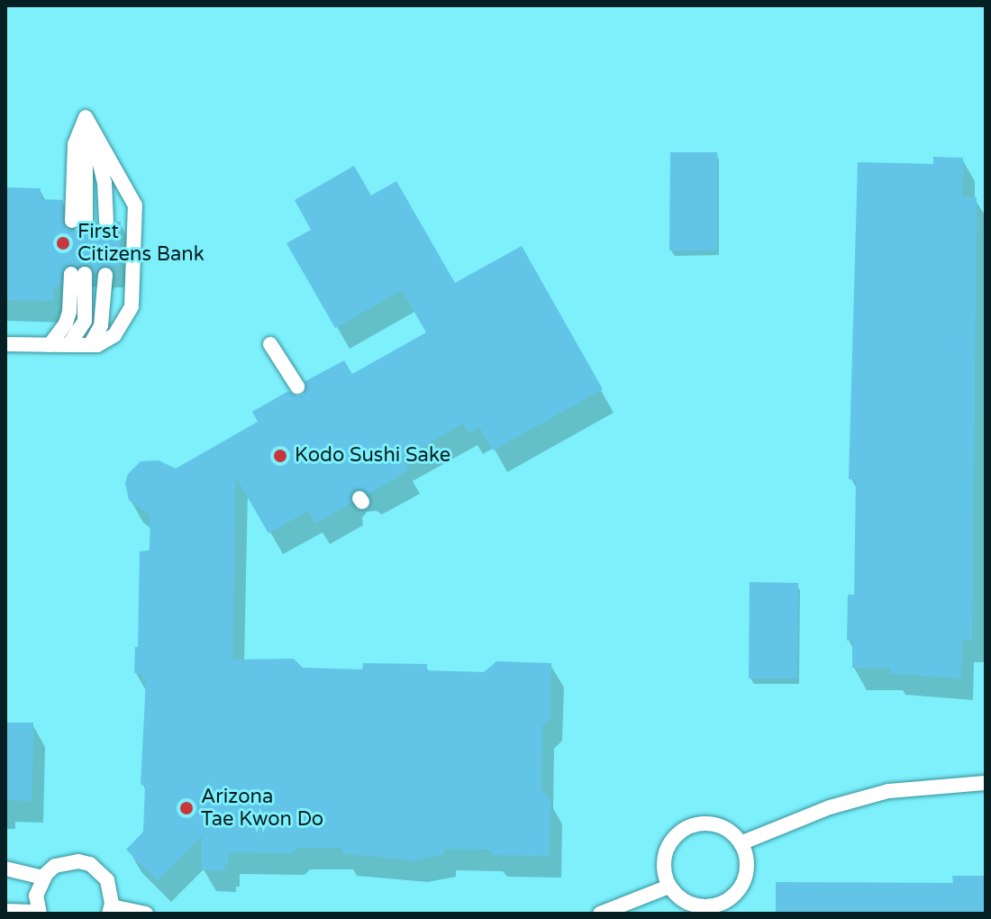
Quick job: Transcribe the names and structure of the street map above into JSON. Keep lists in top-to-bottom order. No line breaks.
{"places":["First Citizens Bank","Kodo Sushi Sake","Arizona Tae Kwon Do"]}
